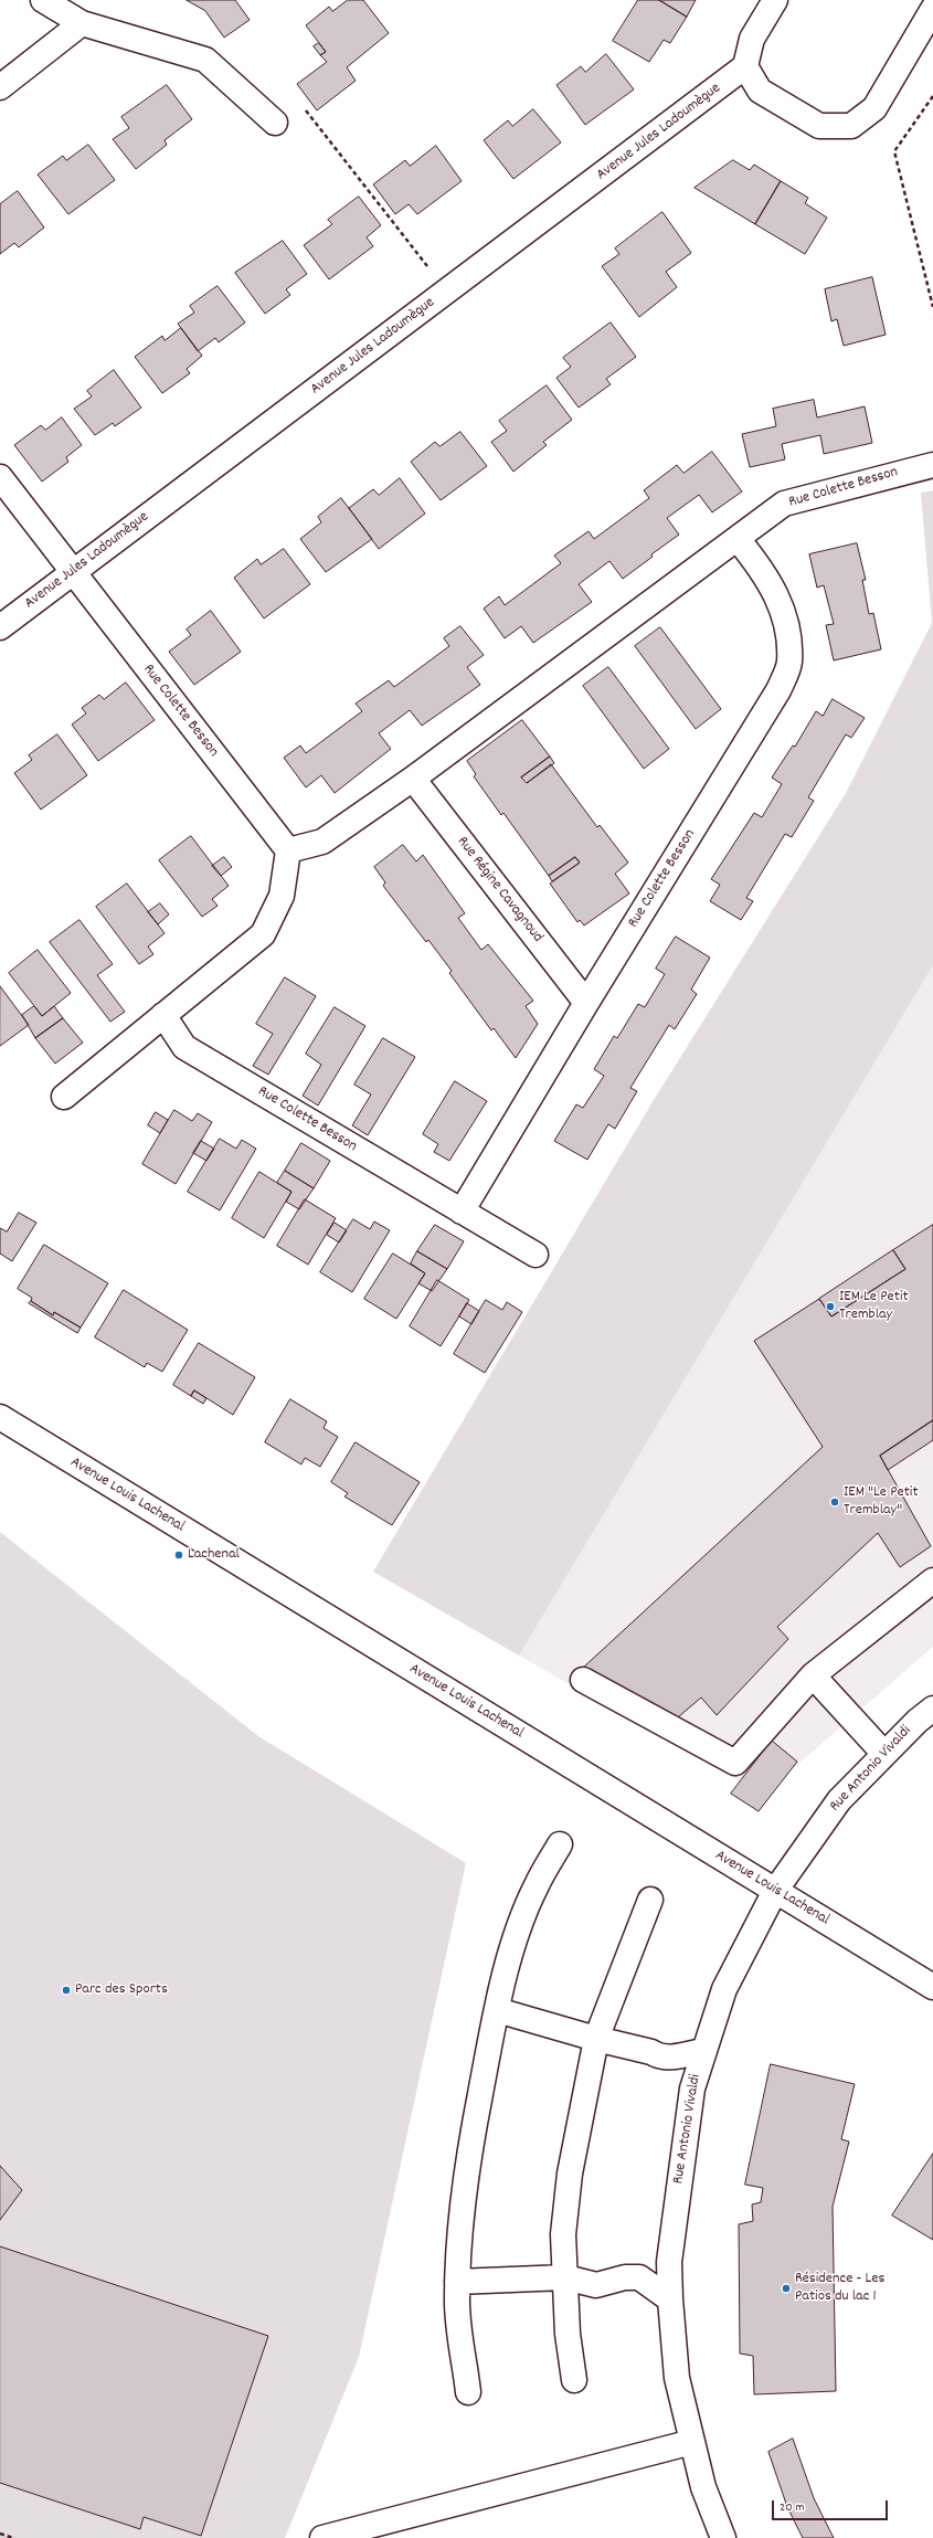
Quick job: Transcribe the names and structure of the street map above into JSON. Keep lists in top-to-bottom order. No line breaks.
{"streets":{"street":["Avenue Jules Ladoumègue","Rue Colette Besson","Rue Régine Cavagnoud","Avenue Louis Lachenal","Rue Antonio Vivaldi"]},"crossings":[["Avenue Jules Ladoumègue","Rue Colette Besson"],["Rue Colette Besson","Rue Régine Cavagnoud"],["Avenue Louis Lachenal","Rue Antonio Vivaldi"]],"places":["IEM Le Petit Tremblay","IEM \"Le Petit Tremblay\"","Lachenal","Parc des Sports","Résidence - Les Patios du lac 1"],"scale_bar":"20 m"}
